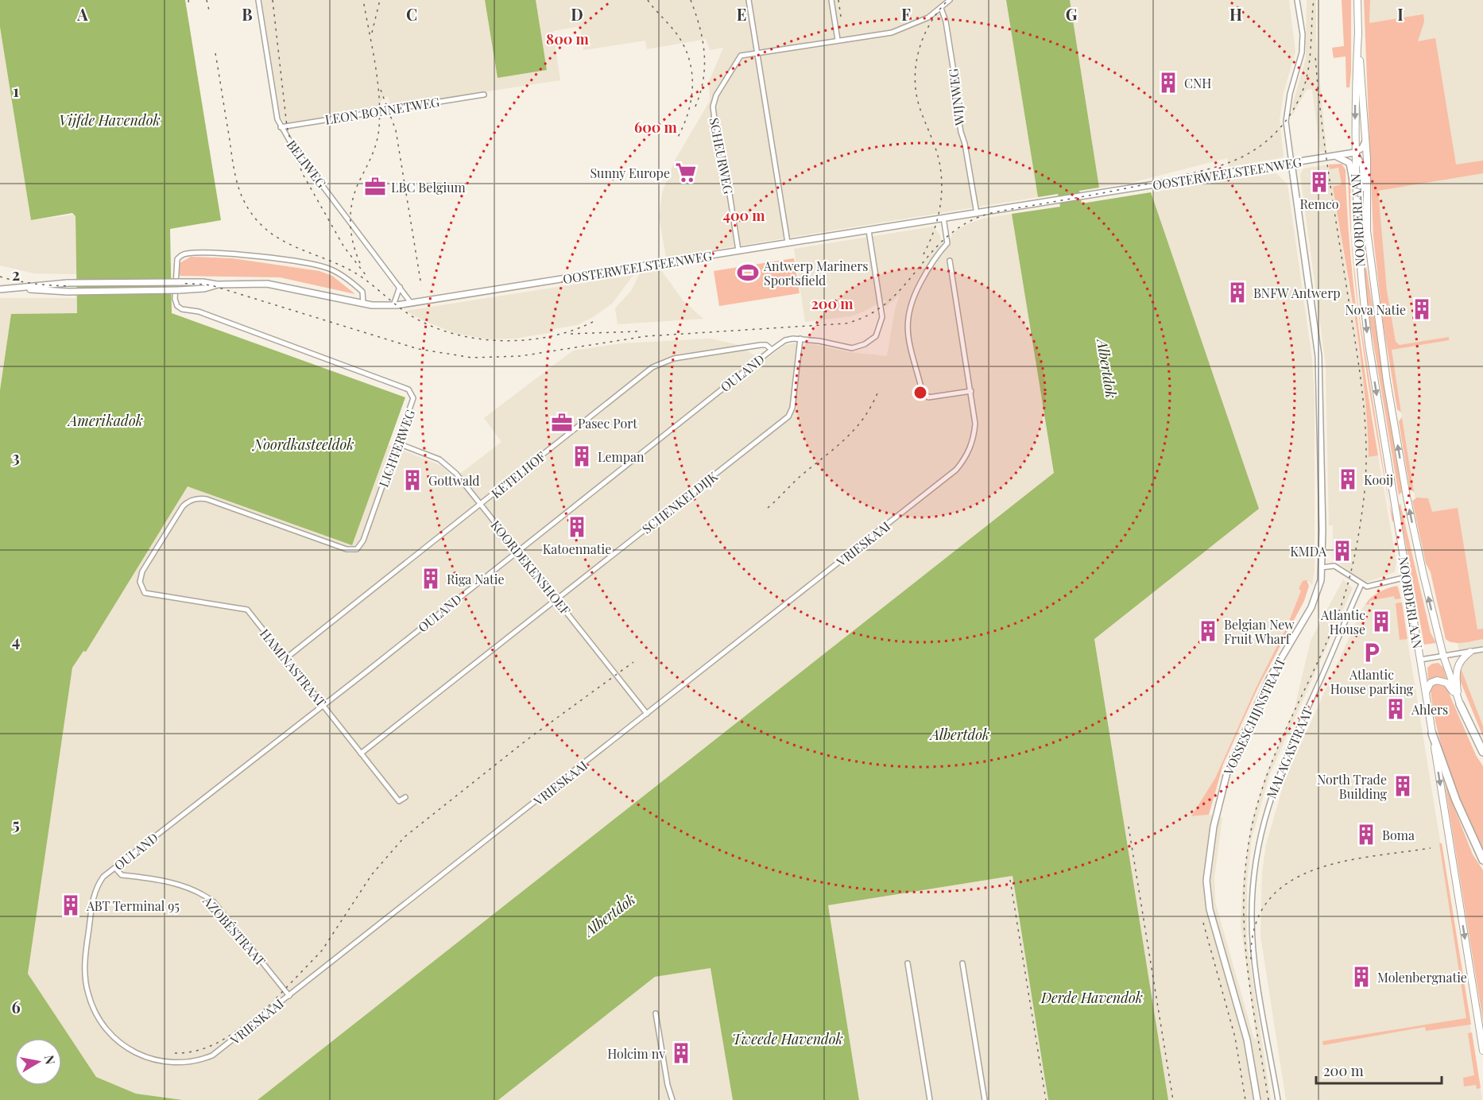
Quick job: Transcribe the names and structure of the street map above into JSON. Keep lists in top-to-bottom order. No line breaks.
{"streets":{"highway":["NOORDERLAAN"],"main road":["OOSTERWEELSTEENWEG","VOSSESCHIJNSTRAAT"],"street":["WIJNWEG","LEON BONNETWEG","SCHEURWEG","BELIWEG","OULAND","LICHTERWEG","KETELHOF","SCHENKELDIJK","VRIESKAAI","KOORDEKENSHOEF","HAMINASTRAAT","MALAGASTRAAT","AZOBÉSTRAAT"]},"crossings":[["WIJNWEG","OOSTERWEELSTEENWEG"],["LEON BONNETWEG","BELIWEG"],["SCHEURWEG","OOSTERWEELSTEENWEG"],["BELIWEG","OOSTERWEELSTEENWEG"],["OOSTERWEELSTEENWEG","NOORDERLAAN"],["OOSTERWEELSTEENWEG","LICHTERWEG"],["OOSTERWEELSTEENWEG","VOSSESCHIJNSTRAAT"],["OULAND","KETELHOF"],["OULAND","SCHENKELDIJK"],["OULAND","VRIESKAAI"],["OULAND","KOORDEKENSHOEF"],["OULAND","HAMINASTRAAT"],["OULAND","AZOBÉSTRAAT"],["LICHTERWEG","KOORDEKENSHOEF"],["LICHTERWEG","HAMINASTRAAT"],["KETELHOF","KOORDEKENSHOEF"],["KETELHOF","HAMINASTRAAT"],["SCHENKELDIJK","KOORDEKENSHOEF"],["SCHENKELDIJK","HAMINASTRAAT"],["VRIESKAAI","KOORDEKENSHOEF"],["VRIESKAAI","AZOBÉSTRAAT"]],"water":["Vijfde Havendok","Albertdok","Amerikadok","Noordkasteeldok","Derde Havendok","Tweede Havendok"],"places":{"building":["CNH","Remco","BNFW Antwerp","Nova Natie","Lempan","Kooij","Gottwald","Katoennatie","KMDA","Riga Natie","Atlantic House","Belgian New Fruit Wharf","Ahlers","North Trade Building","Boma","ABT Terminal 95","Molenbergnatie","Holcim nv"],"supermarket":["Sunny Europe"],"office":["LBC Belgium","Pasec Port"],"sports":["Antwerp Mariners Sportsfield"],"parking":["Atlantic House parking"]},"scale_bar":"200 m","north":"right","grid":{"columns":["A","B","C","D","E","F","G","H","I"],"rows":["1","2","3","4","5","6"]},"rings":["800 m","600 m","400 m","200 m"]}
